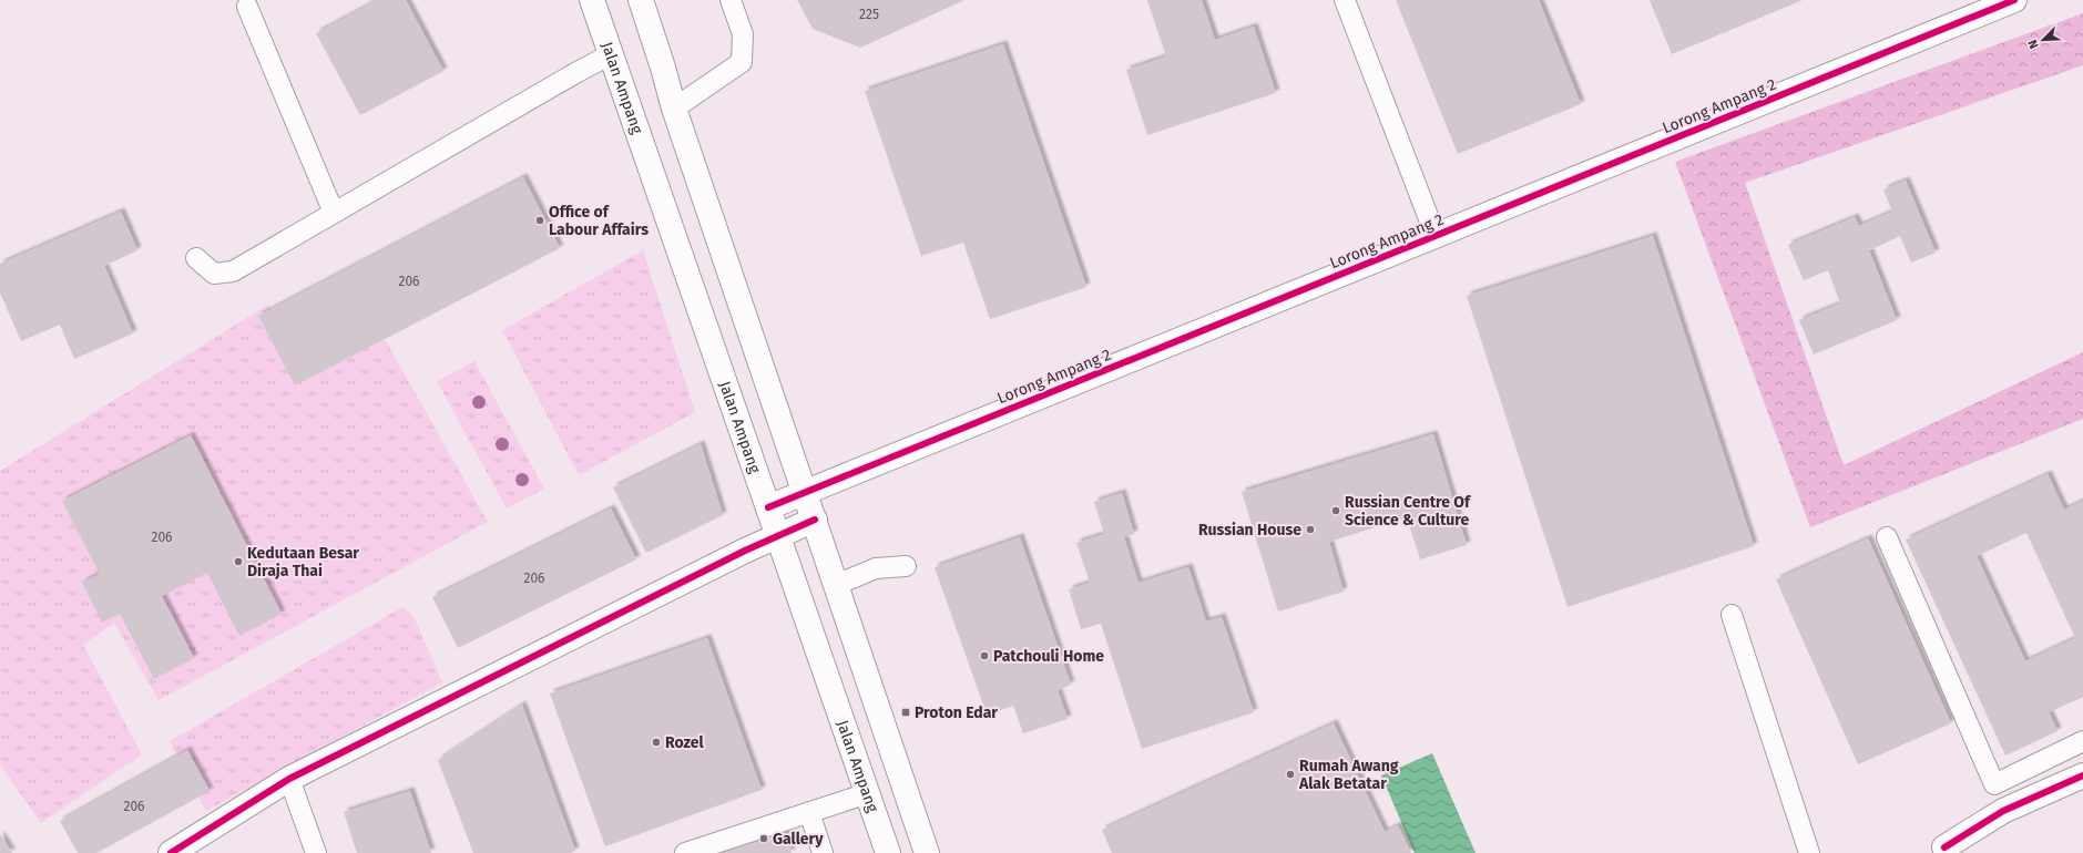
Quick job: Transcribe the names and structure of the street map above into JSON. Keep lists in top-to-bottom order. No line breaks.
{"streets":{"street":["Jalan Ampang","Lorong Ampang 2"]},"crossings":[["Jalan Ampang","Lorong Ampang 2"]],"places":{"other":["Office of Labour Affairs","Russian Centre Of Science & Culture","Russian House","Kedutaan Besar Diraja Thai","Patchouli Home","Rozel","Rumah Awang Alak Betatar","Gallery"],"transit":["Proton Edar"]},"house_numbers":["225","206","206","206","206"],"north":"bottom left"}
